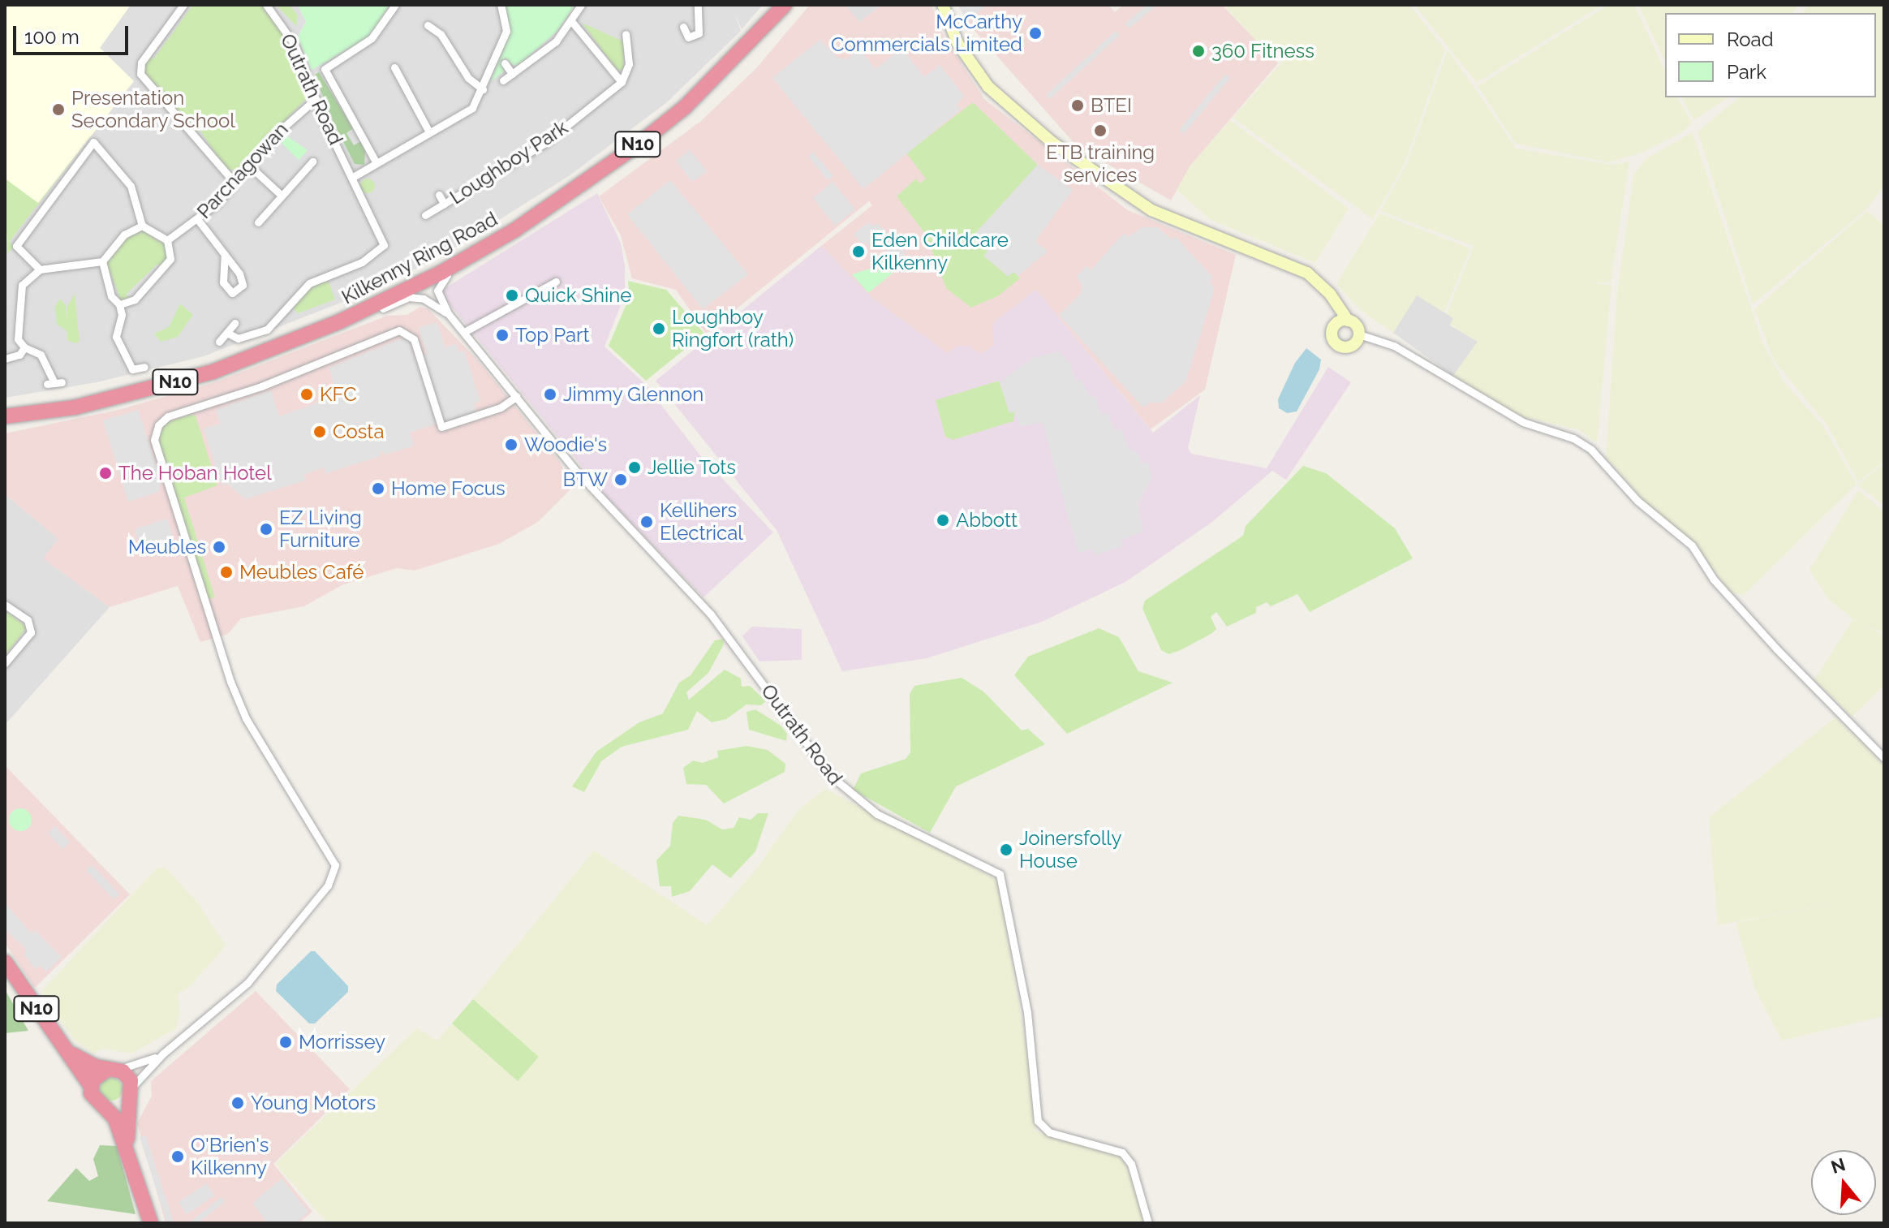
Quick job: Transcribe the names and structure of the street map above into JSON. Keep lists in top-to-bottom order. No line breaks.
{"streets":{"highway":["N10","Kilkenny Ring Road"],"street":["Outrath Road","Loughboy Park","Parcnagowan"]},"crossings":[["Outrath Road","Parcnagowan"],["Outrath Road","Kilkenny Ring Road"]],"places":["McCarthy Commercials Limited","360 Fitness","BTEI","Presentation Secondary School","ETB training services","Eden Childcare Kilkenny","Quick Shine","Loughboy Ringfort (rath)","Top Part","KFC","Jimmy Glennon","Costa","Woodie's","Jellie Tots","The Hoban Hotel","BTW","Home Focus","Abbott","Kellihers Electrical","EZ Living Furniture","Meubles","Meubles Café","Joinersfolly House","Morrissey","Young Motors","O'Brien's Kilkenny"],"legend":["Road","Park"],"scale_bar":"100 m","north":"top"}
